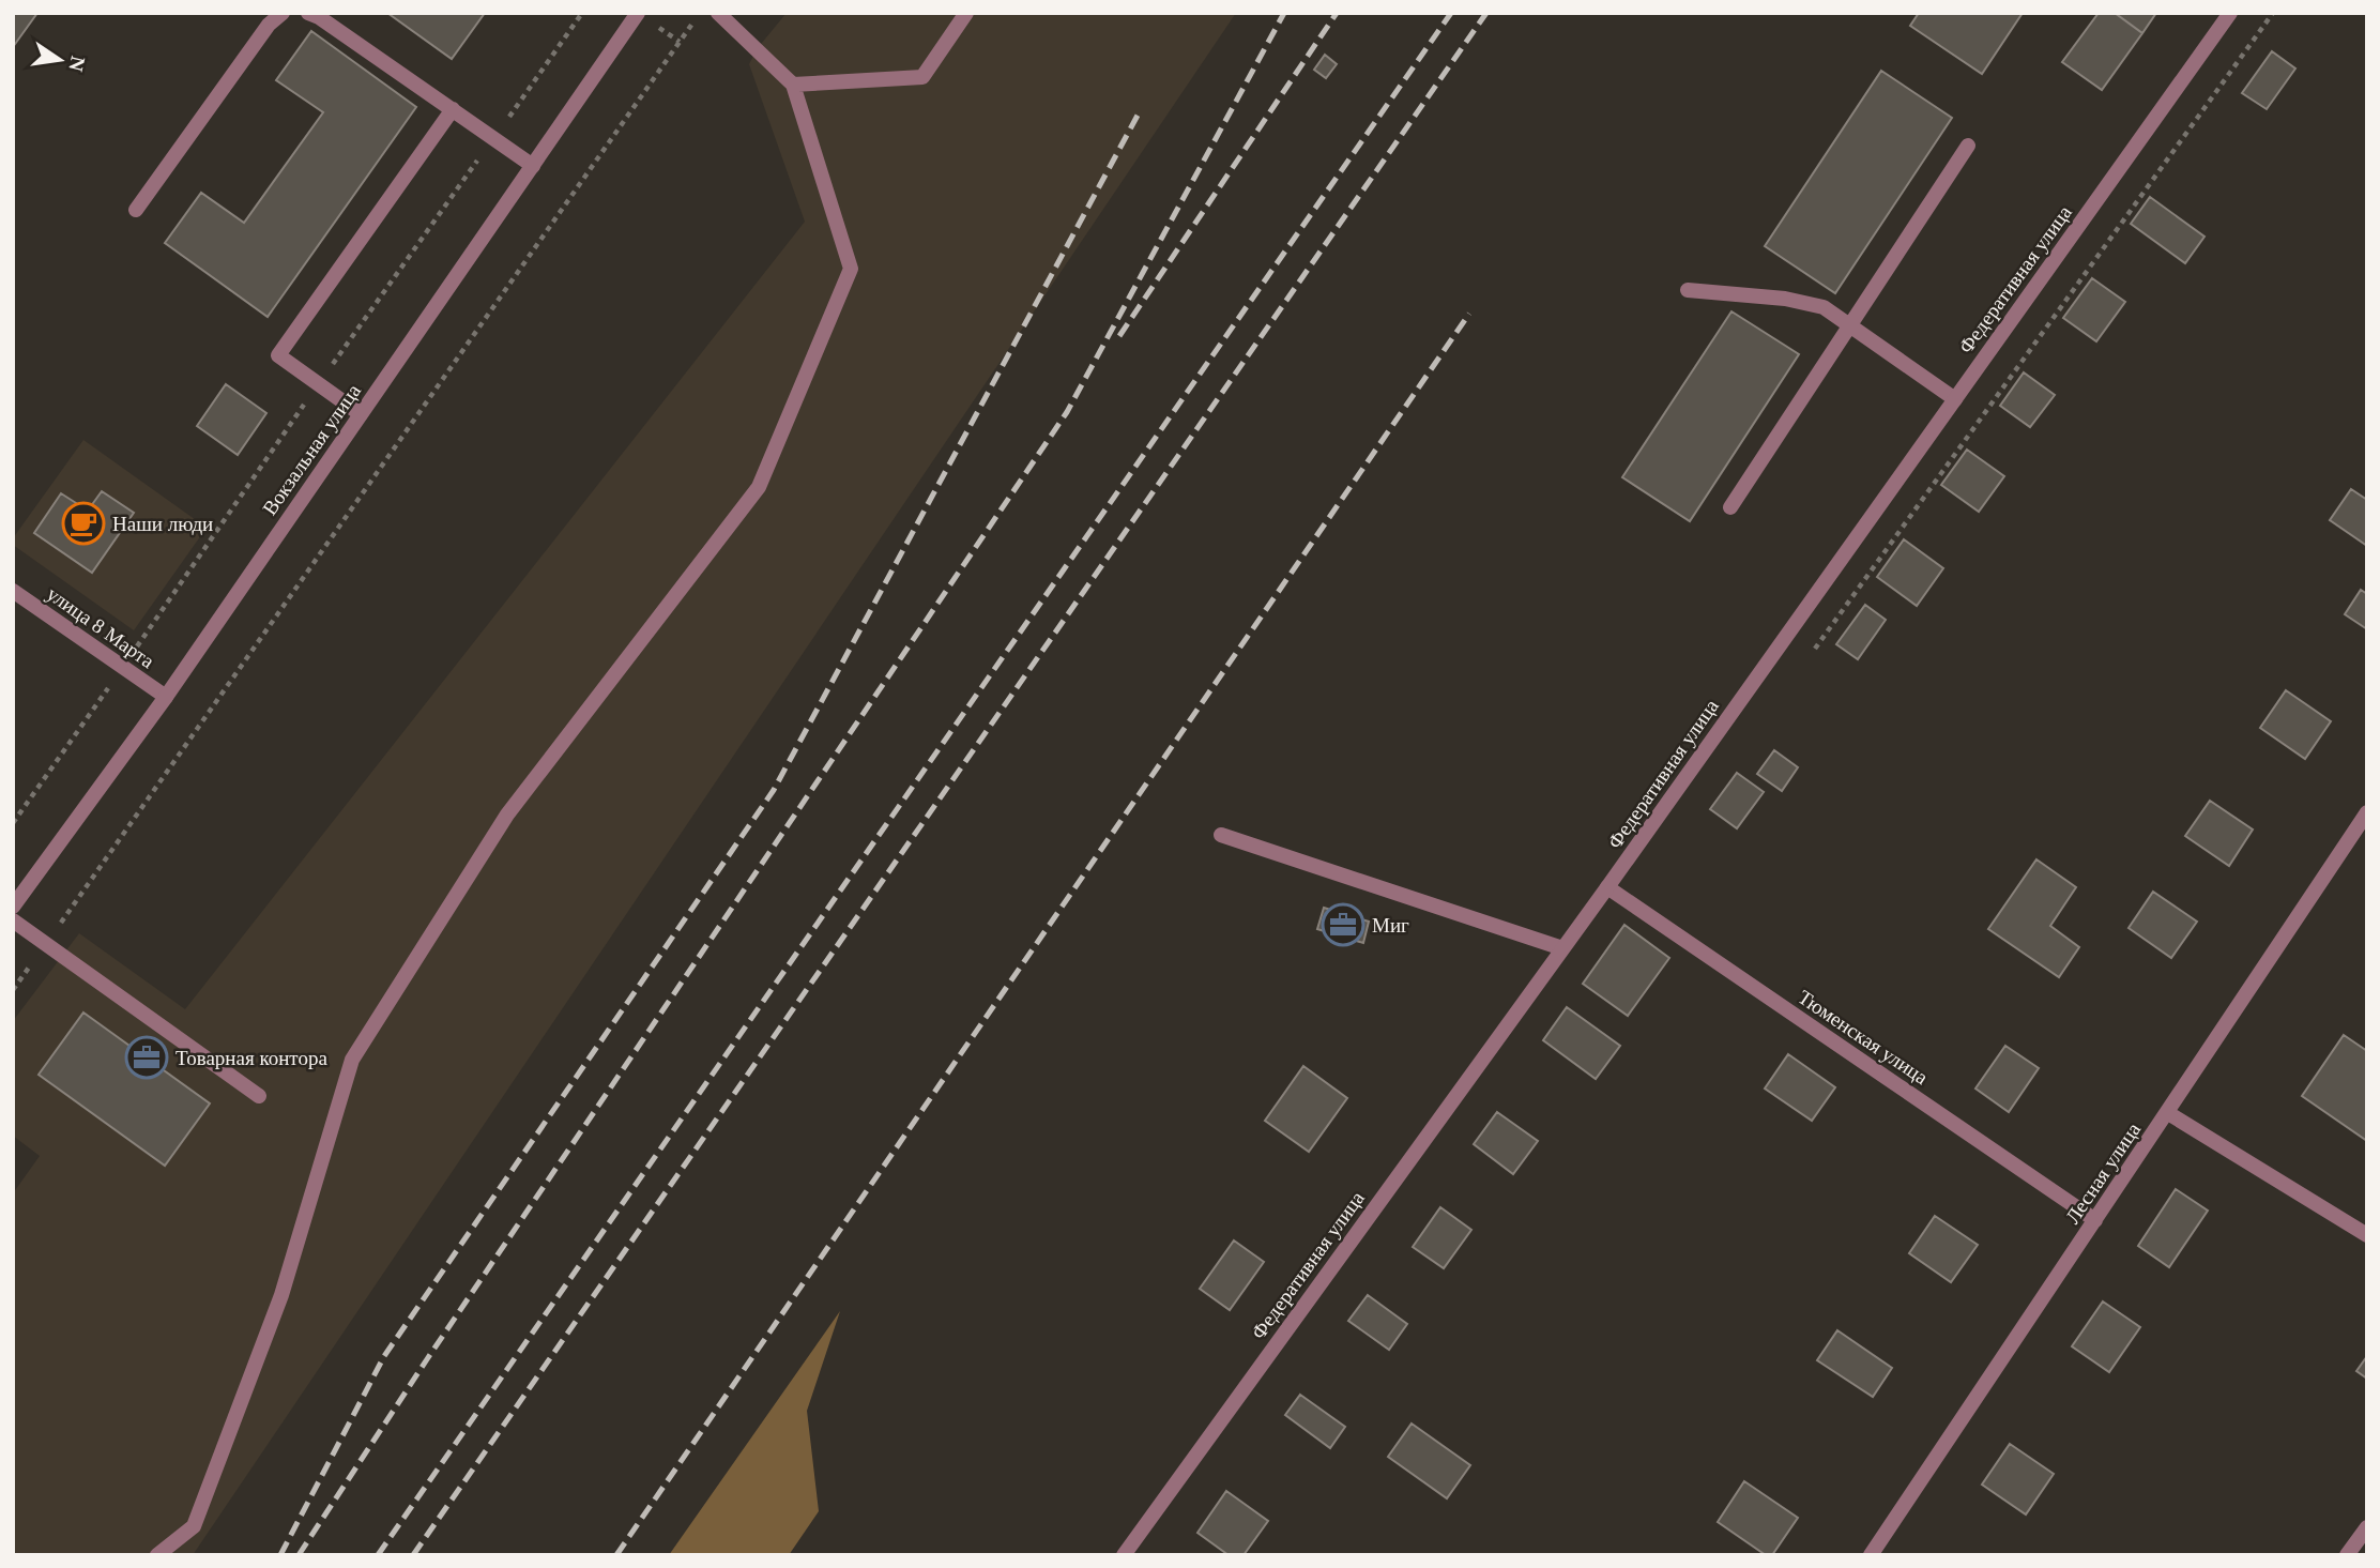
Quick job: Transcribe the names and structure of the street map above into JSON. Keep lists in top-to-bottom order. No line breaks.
{"streets":{"street":["Федеративная улица","Вокзальная улица","улица 8 Марта","Тюменская улица","Лесная улица"]},"crossings":[["Федеративная улица","Тюменская улица"],["Вокзальная улица","улица 8 Марта"],["Тюменская улица","Лесная улица"]],"places":{"cafe":["Наши люди"],"office":["Миг","Товарная контора"]},"north":"right"}
